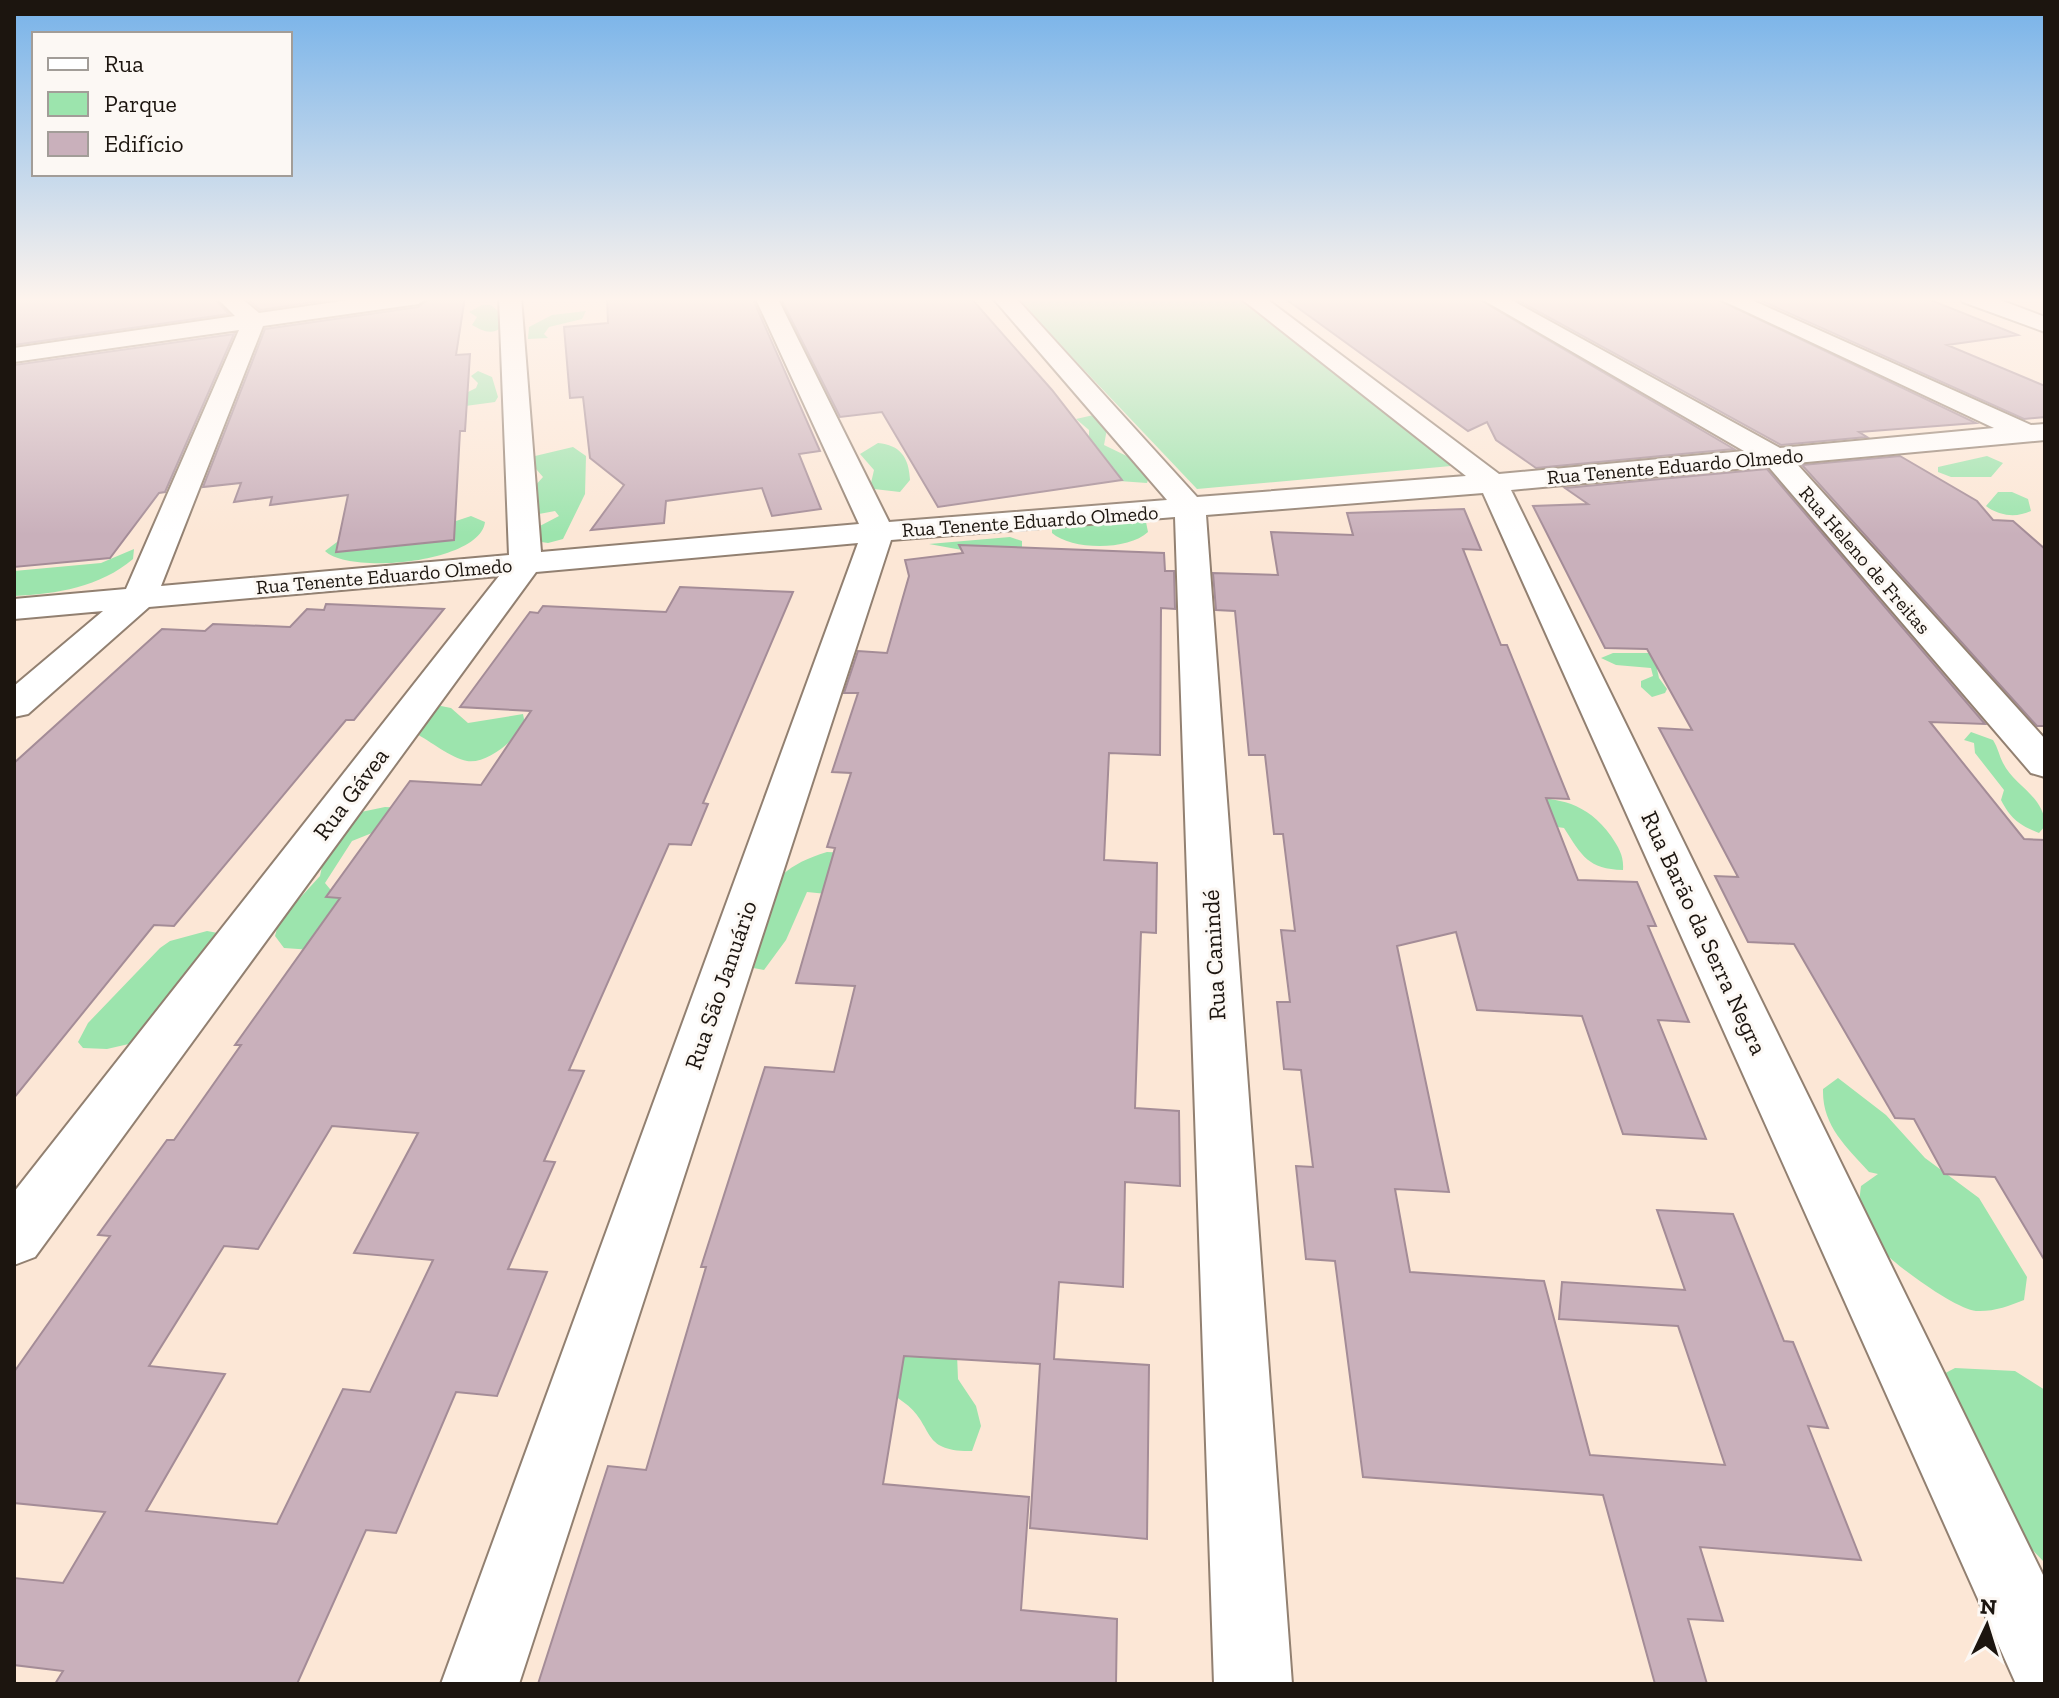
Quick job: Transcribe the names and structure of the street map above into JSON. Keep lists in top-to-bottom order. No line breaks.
{"streets":{"street":["Rua Tenente Eduardo Olmedo","Rua Heleno de Freitas","Rua Gávea","Rua Barão da Serra Negra","Rua Canindé","Rua São Januário"]},"crossings":[["Rua Tenente Eduardo Olmedo","Rua Heleno de Freitas"],["Rua Tenente Eduardo Olmedo","Rua Gávea"],["Rua Tenente Eduardo Olmedo","Rua Barão da Serra Negra"],["Rua Tenente Eduardo Olmedo","Rua Canindé"],["Rua Tenente Eduardo Olmedo","Rua São Januário"]],"legend":["Rua","Parque","Edifício"],"north":"top"}
